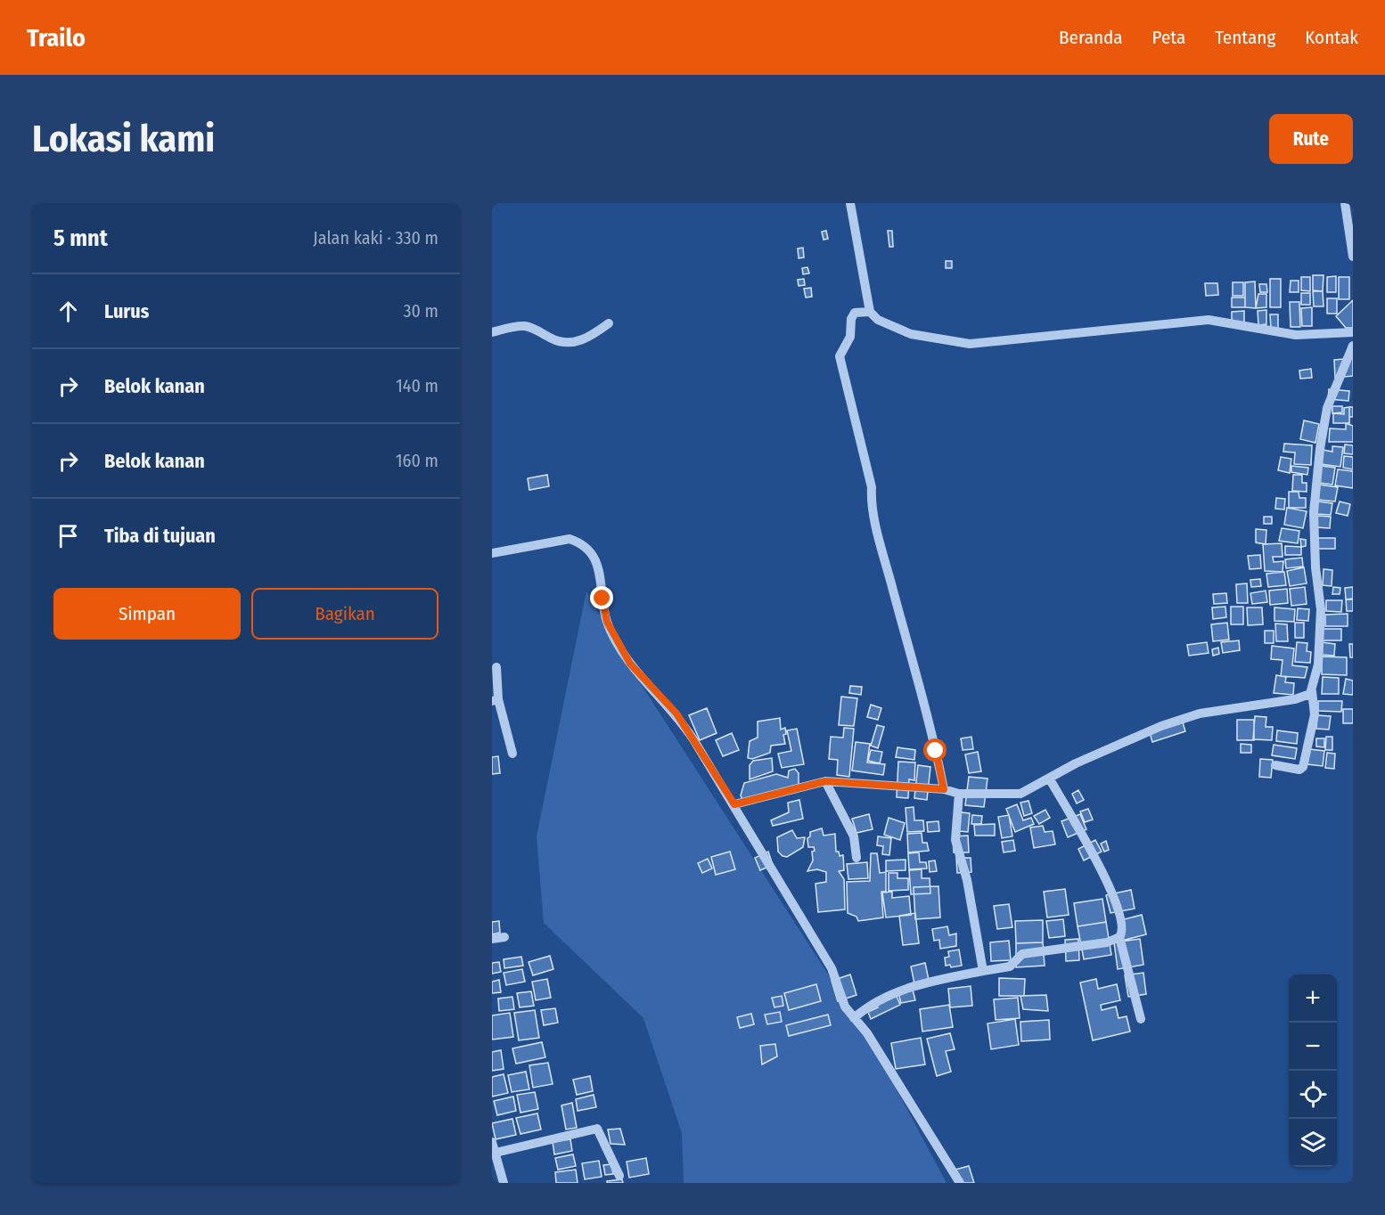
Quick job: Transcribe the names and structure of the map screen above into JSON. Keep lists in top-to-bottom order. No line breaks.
{"page":{"header":"Trailo","nav":["Beranda","Peta","Tentang","Kontak"],"buttons":["Rute",["Simpan","Bagikan"]],"title":"Lokasi kami","heading":["5 mnt","Jalan kaki · 330 m"],"list":[["Lurus","30 m"],["Belok kanan","140 m"],["Belok kanan","160 m"],"Tiba di tujuan"],"map_buttons":["+","−"]}}
